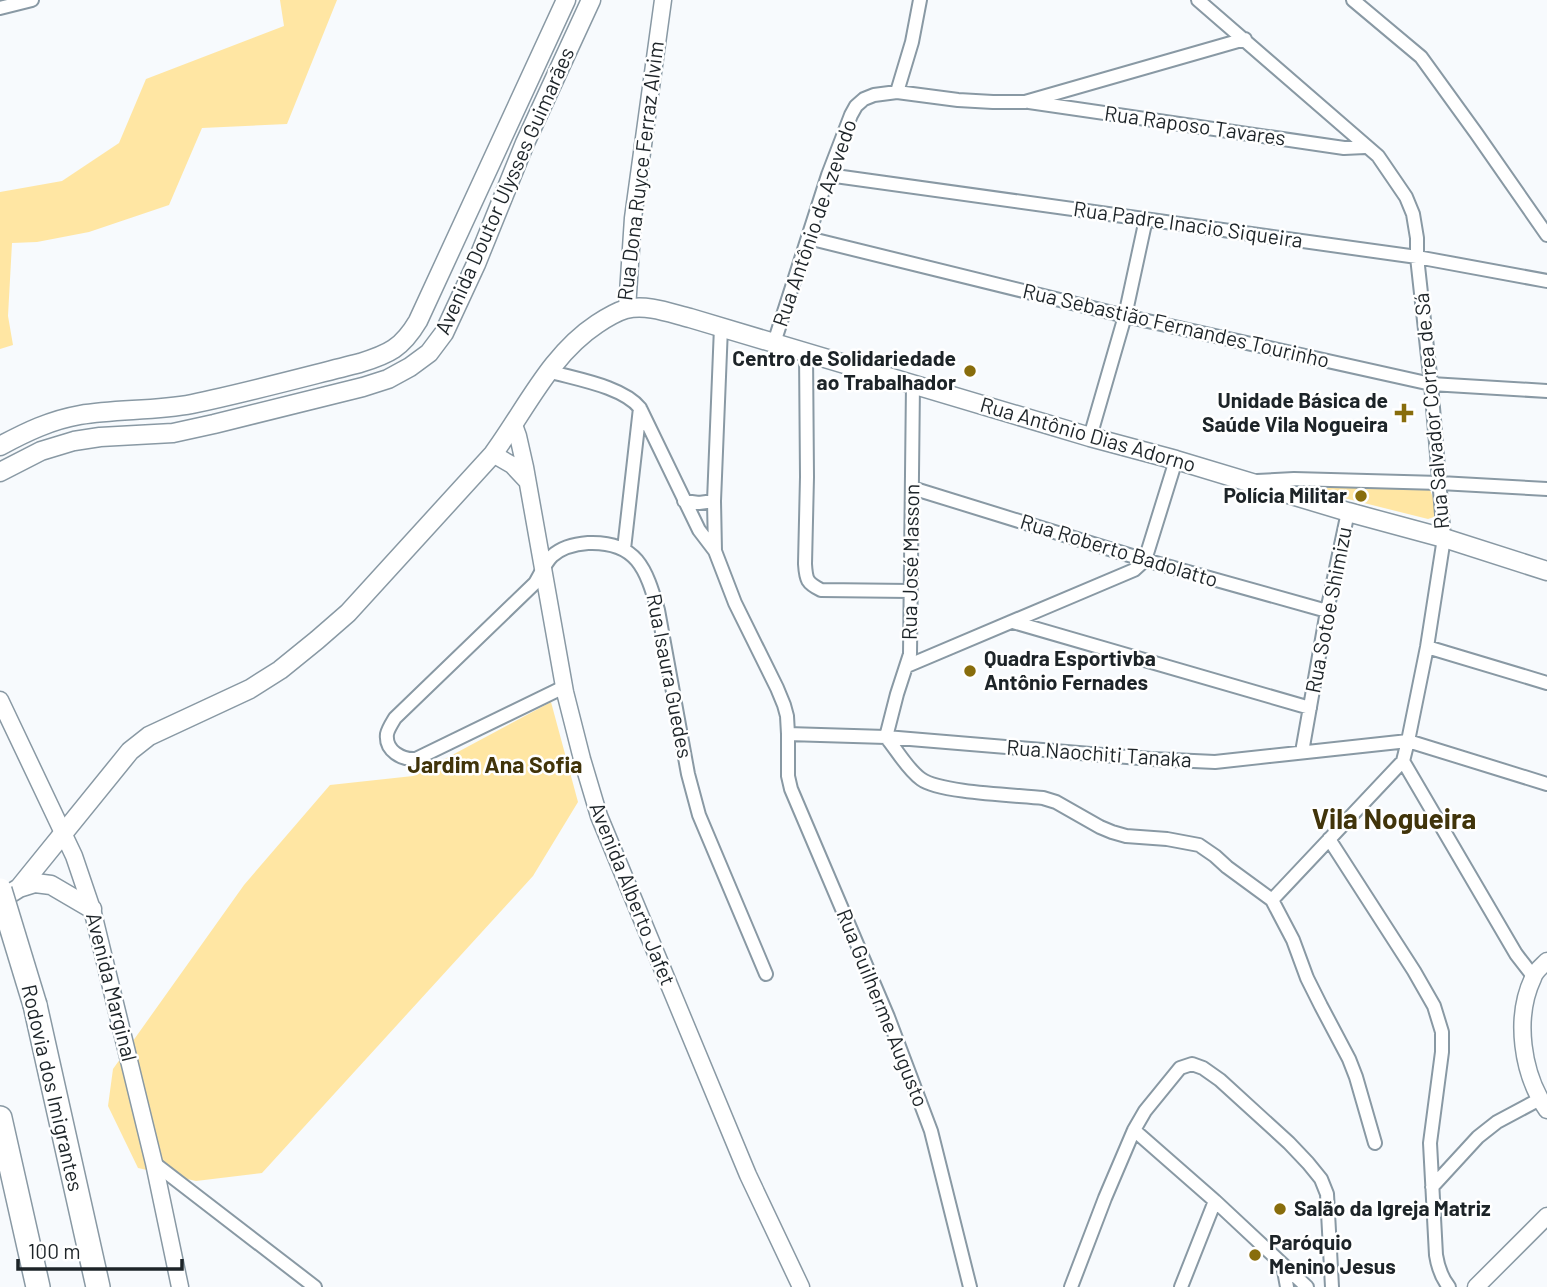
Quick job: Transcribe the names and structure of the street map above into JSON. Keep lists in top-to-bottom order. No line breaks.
{"streets":{"highway":["Rodovia dos Imigrantes"],"main road":["Rua Dona Ruyce Ferraz Alvim","Avenida Doutor Ulysses Guimarães","Rua Antônio Dias Adorno"],"street":["Rua Raposo Tavares","Rua Antônio de Azevedo","Rua Padre Inacio Siqueira","Rua Sebastião Fernandes Tourinho","Rua Salvador Correa de Sá","Rua Roberto Badolatto","Rua José Masson","Rua Sotoe Shimizu","Rua Isaura Guedes","Rua Naochiti Tanaka","Avenida Alberto Jafet","Avenida Marginal","Rua Guilherme Augusto"]},"crossings":[["Rua Raposo Tavares","Rua Salvador Correa de Sá"],["Rua Dona Ruyce Ferraz Alvim","Rua Antônio Dias Adorno"],["Rua Dona Ruyce Ferraz Alvim","Avenida Alberto Jafet"],["Rua Dona Ruyce Ferraz Alvim","Avenida Marginal"],["Rua Dona Ruyce Ferraz Alvim","Rodovia dos Imigrantes"],["Rua Antônio de Azevedo","Rua Padre Inacio Siqueira"],["Rua Antônio de Azevedo","Rua Sebastião Fernandes Tourinho"],["Rua Antônio de Azevedo","Rua Antônio Dias Adorno"],["Rua Padre Inacio Siqueira","Rua Salvador Correa de Sá"],["Rua Sebastião Fernandes Tourinho","Rua Salvador Correa de Sá"],["Rua Salvador Correa de Sá","Rua Antônio Dias Adorno"],["Rua Salvador Correa de Sá","Rua Naochiti Tanaka"],["Rua Antônio Dias Adorno","Rua José Masson"],["Rua Antônio Dias Adorno","Rua Sotoe Shimizu"],["Rua Roberto Badolatto","Rua José Masson"],["Rua Roberto Badolatto","Rua Sotoe Shimizu"],["Rua José Masson","Rua Naochiti Tanaka"],["Rua Sotoe Shimizu","Rua Naochiti Tanaka"],["Rua Naochiti Tanaka","Rua Guilherme Augusto"]],"districts":["Jardim Ana Sofia","Vila Nogueira"],"places":{"other":["Centro de Solidariedade ao Trabalhador","Polícia Militar","Quadra Esportivba Antônio Fernades","Salão da Igreja Matriz","Paróquio Menino Jesus"],"health":["Unidade Básica de Saúde Vila Nogueira"]},"scale_bar":"100 m"}
